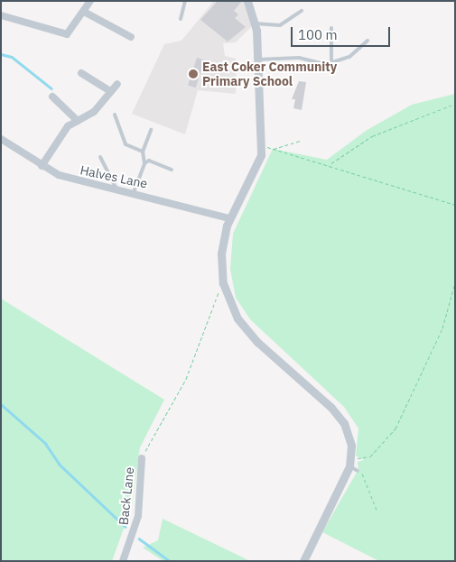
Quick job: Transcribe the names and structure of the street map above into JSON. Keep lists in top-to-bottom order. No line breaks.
{"streets":{"street":["Halves Lane","Back Lane"]},"places":["East Coker Community Primary School"],"scale_bar":"100 m"}
